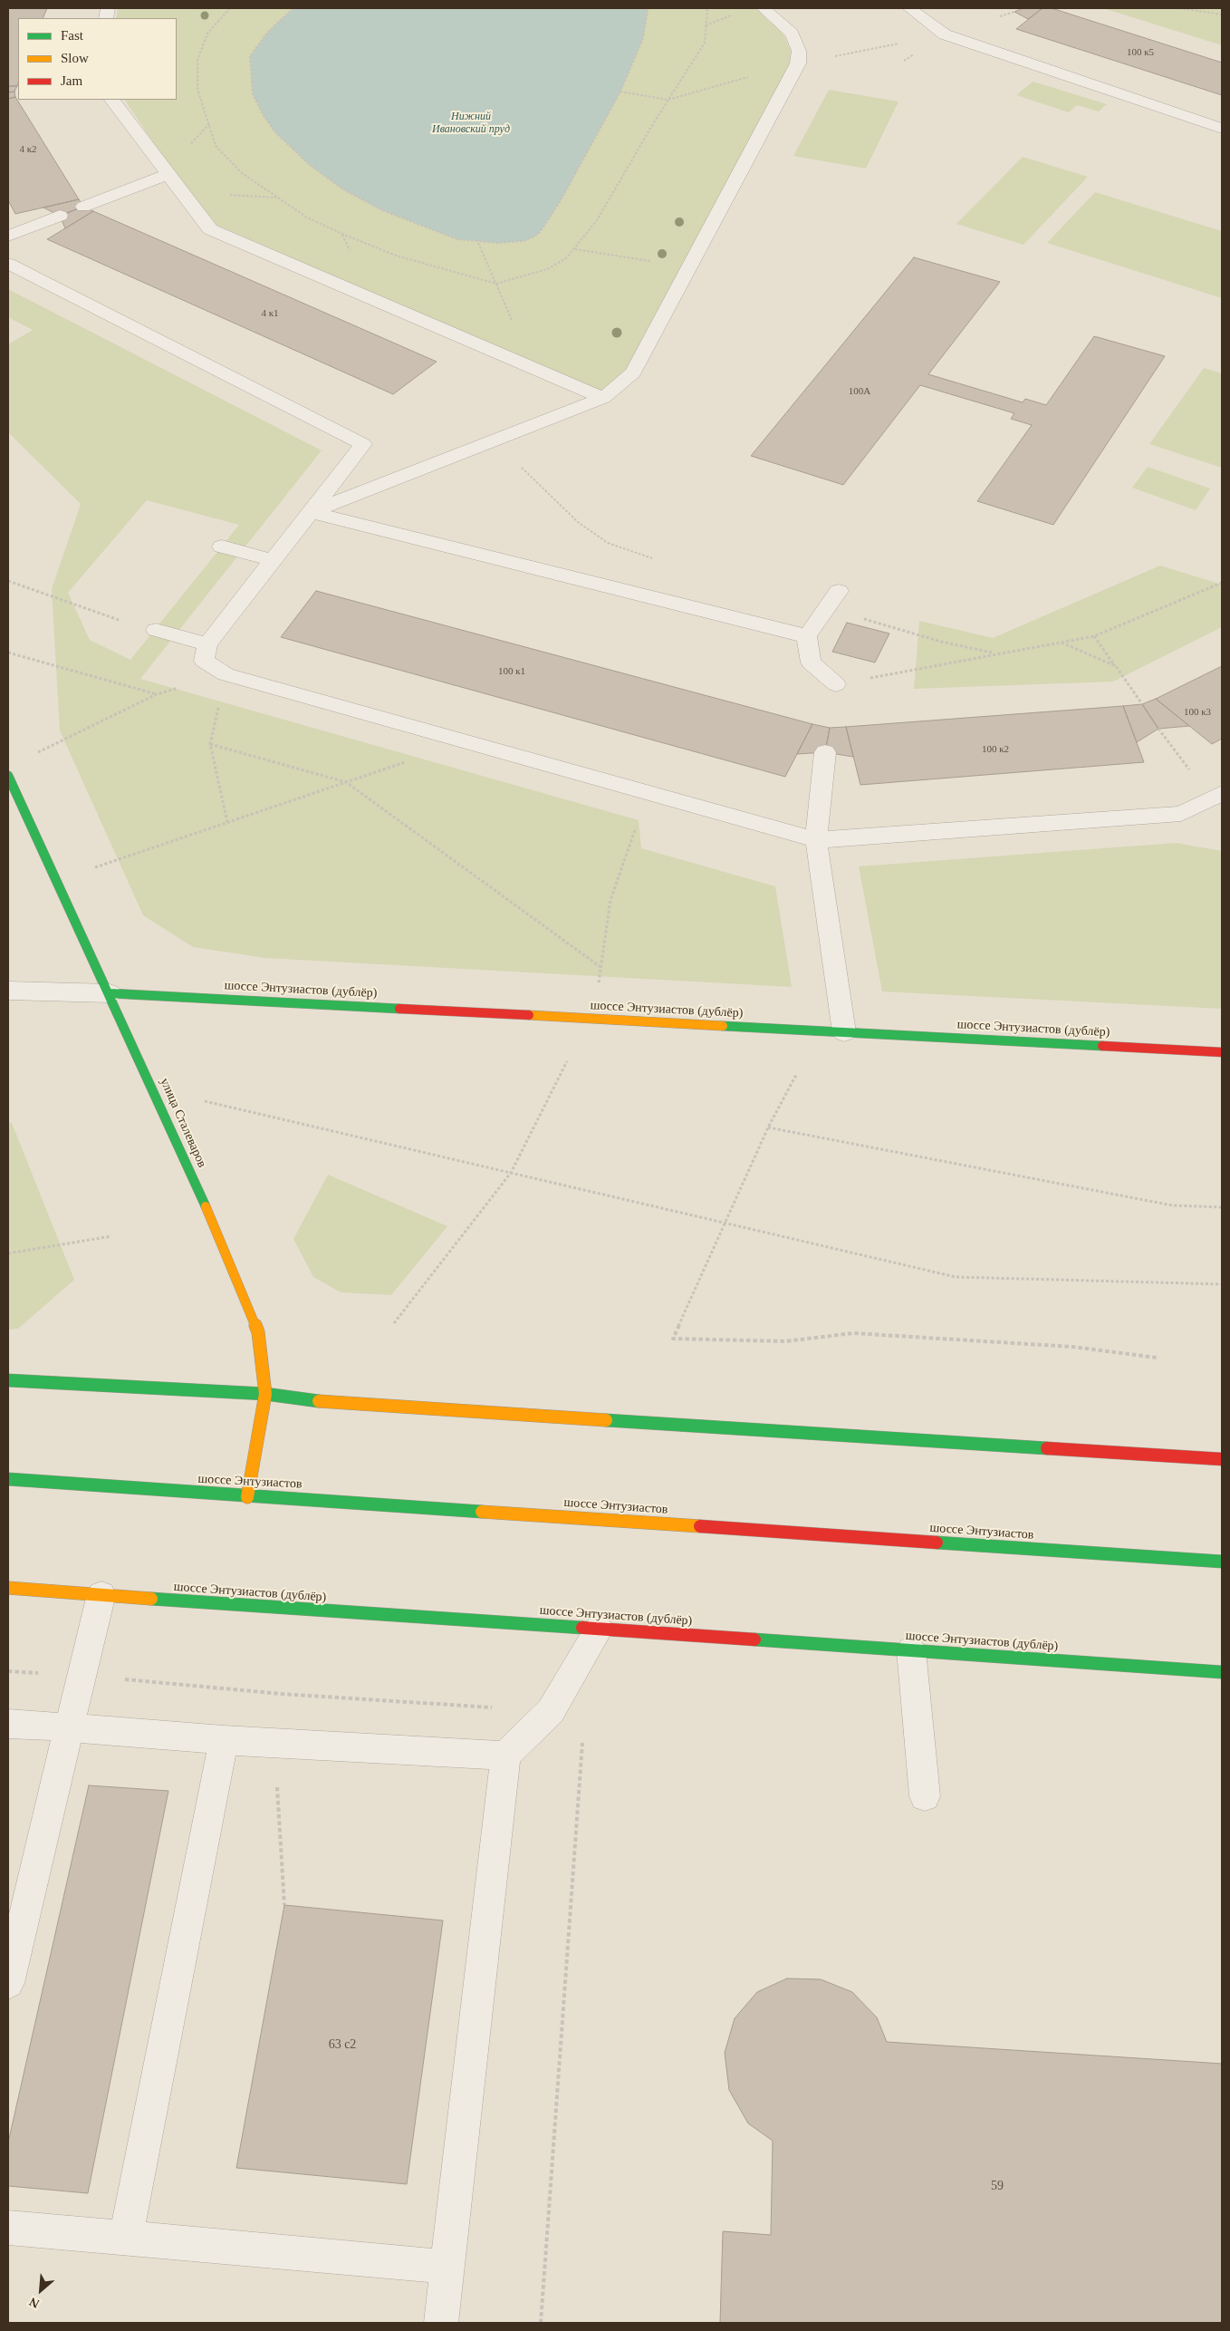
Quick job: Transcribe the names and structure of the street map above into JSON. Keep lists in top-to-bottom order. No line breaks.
{"streets":{"main road":["шоссе Энтузиастов (дублёр)","улица Сталеваров","шоссе Энтузиастов"]},"crossings":[["шоссе Энтузиастов (дублёр)","улица Сталеваров"],["улица Сталеваров","шоссе Энтузиастов"]],"water":["Нижний Ивановский пруд"],"house_numbers":["100 к5","4 к2","4 к1","100А","100 к1","100 к3","100 к2","63 с2","59"],"legend":["Fast","Slow","Jam"],"north":"bottom left"}
